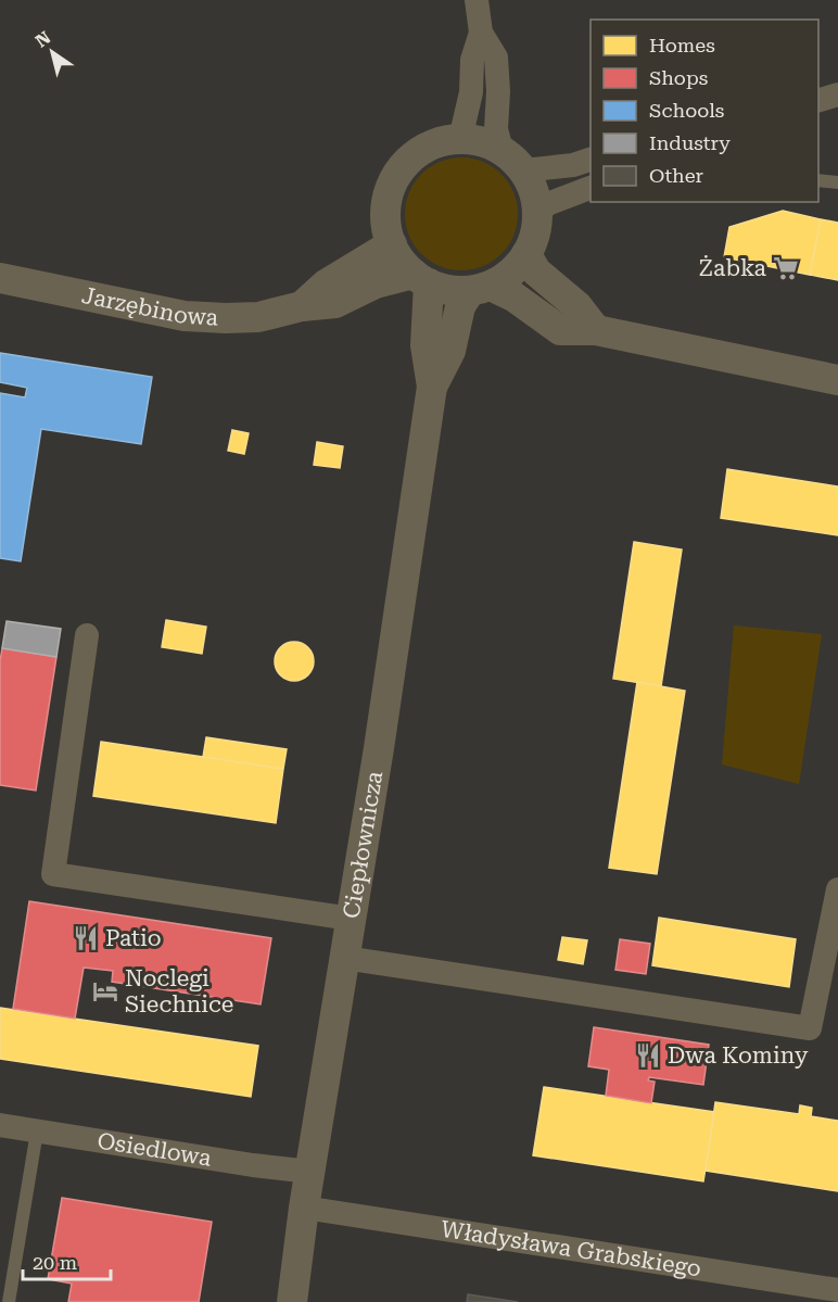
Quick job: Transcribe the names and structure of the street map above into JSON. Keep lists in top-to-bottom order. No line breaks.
{"streets":{"street":["Jarzębinowa","Ciepłownicza","Osiedlowa","Władysława Grabskiego"]},"crossings":[["Jarzębinowa","Ciepłownicza"],["Ciepłownicza","Osiedlowa"],["Ciepłownicza","Władysława Grabskiego"]],"places":{"supermarket":["Żabka"],"restaurant":["Patio","Dwa Kominy"],"hotel":["Noclegi Siechnice"]},"legend":["Homes","Shops","Schools","Industry","Other"],"scale_bar":"20 m","north":"top left"}
